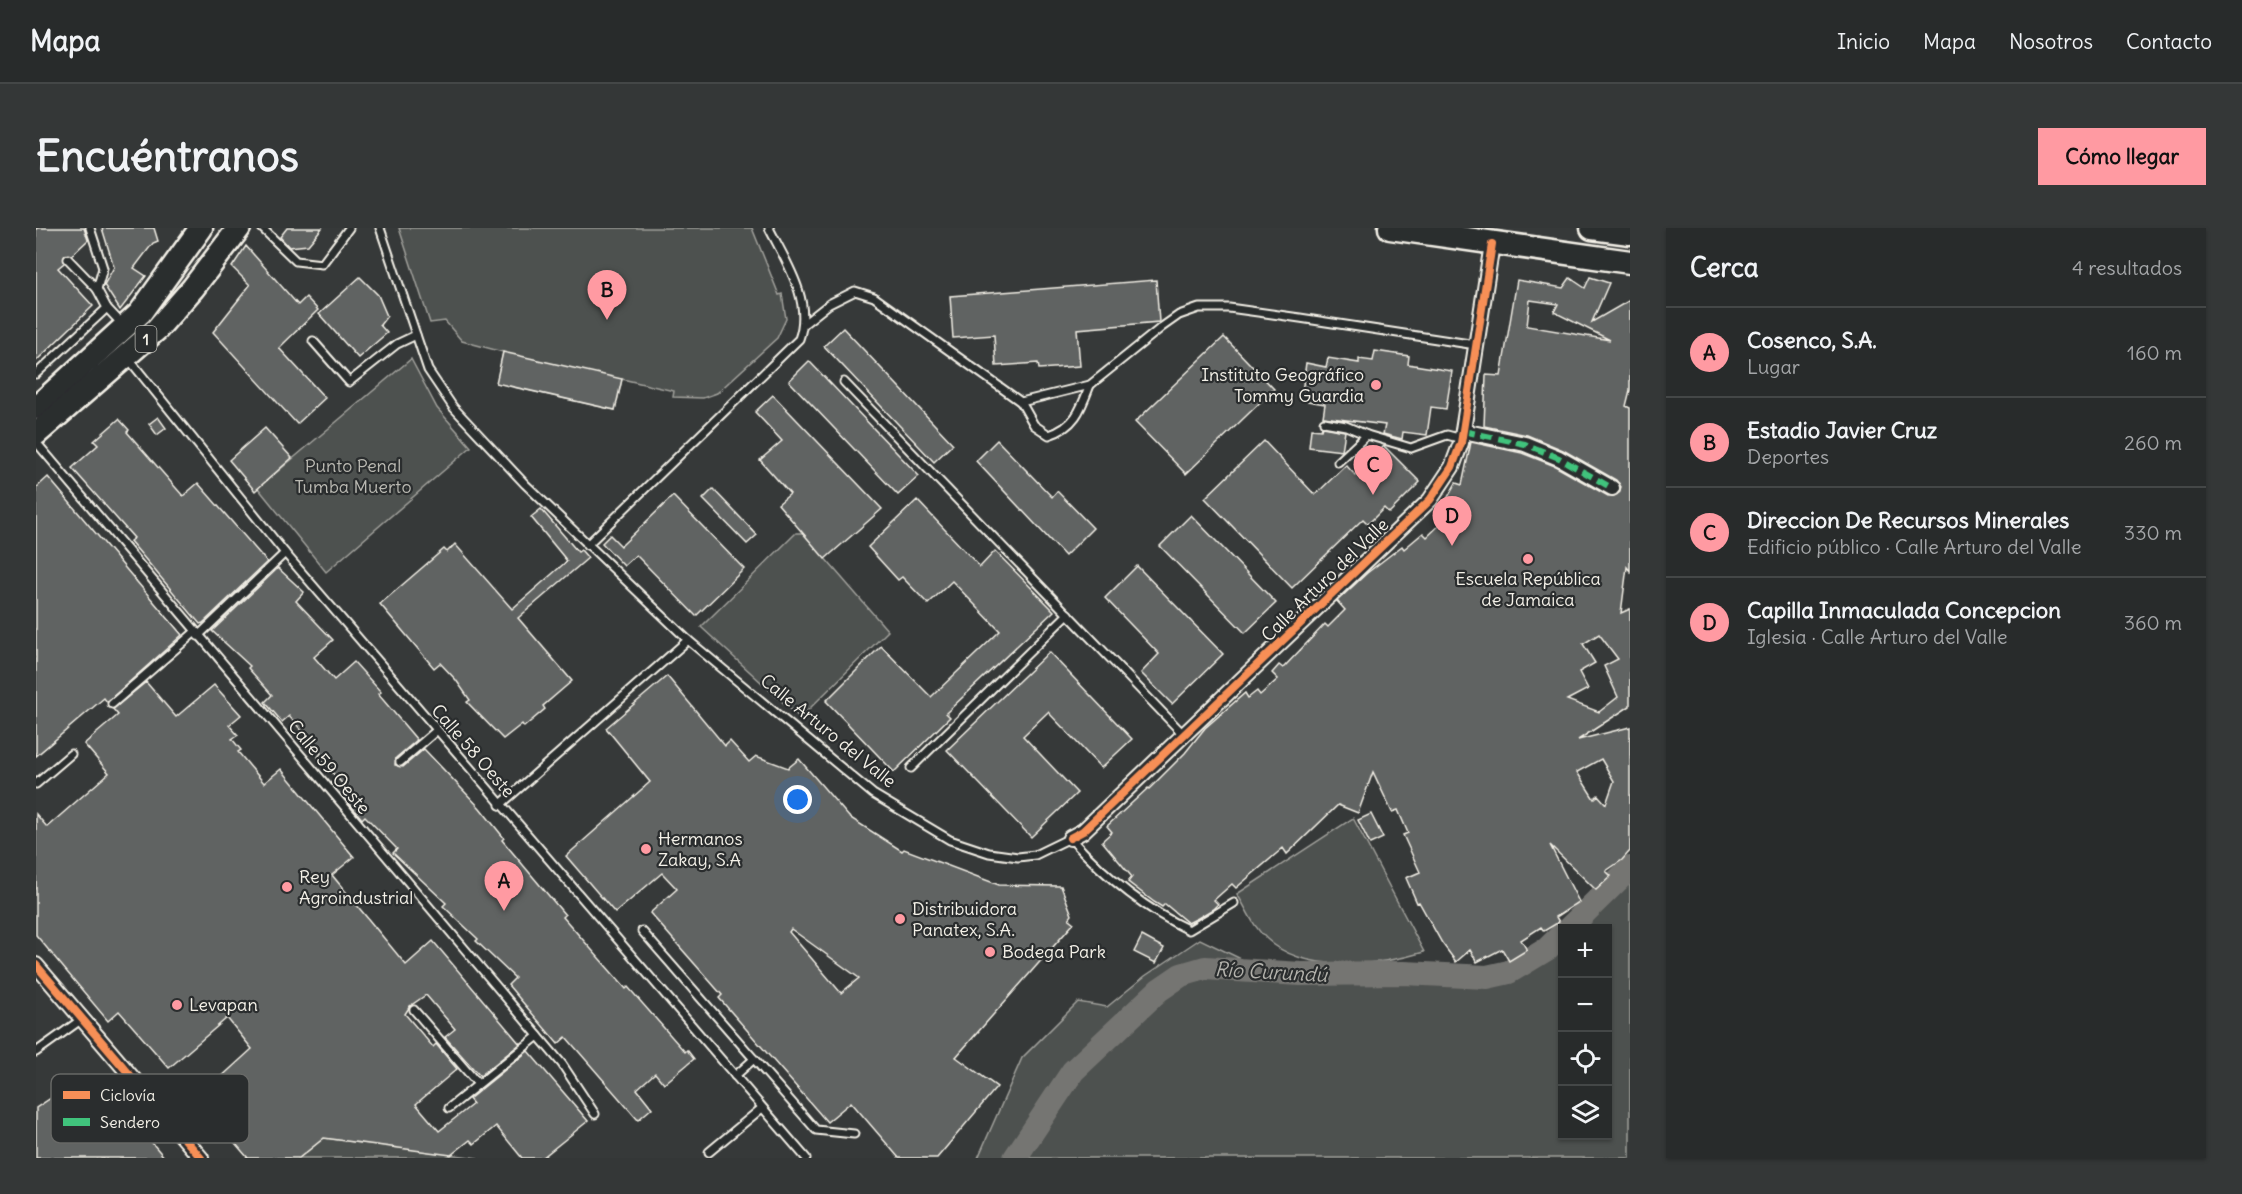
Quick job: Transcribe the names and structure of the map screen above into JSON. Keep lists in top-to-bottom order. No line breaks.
{"streets":{"main road":["1"],"street":["Calle Arturo del Valle"],"lane":["Calle 58 Oeste","Calle 59 Oeste"]},"crossings":[["1","Calle 58 Oeste"]],"water":["Río Curundú"],"parks":["Punto Penal Tumba Muerto"],"places":["Instituto Geográfico Tommy Guardia","Escuela República de Jamaica","Hermanos Zakay, S.A","Rey Agroindustrial","Distribuidora Panatex, S.A.","Bodega Park","Levapan"],"legend":["Ciclovía","Sendero"],"page":{"header":"Mapa","nav":["Inicio","Mapa","Nosotros","Contacto"],"buttons":"Cómo llegar","title":"Encuéntranos","heading":["Cerca","4 resultados"],"pins":["B","C","D","A"],"list":[{"mark":"A","name":"Cosenco, S.A.","note":"Lugar","value":"160 m"},{"mark":"B","name":"Estadio Javier Cruz","note":"Deportes","value":"260 m"},{"mark":"C","name":"Direccion De Recursos Minerales","note":"Edificio público · Calle Arturo del Valle","value":"330 m"},{"mark":"D","name":"Capilla Inmaculada Concepcion","note":"Iglesia · Calle Arturo del Valle","value":"360 m"}],"map_buttons":["+","−"]}}
